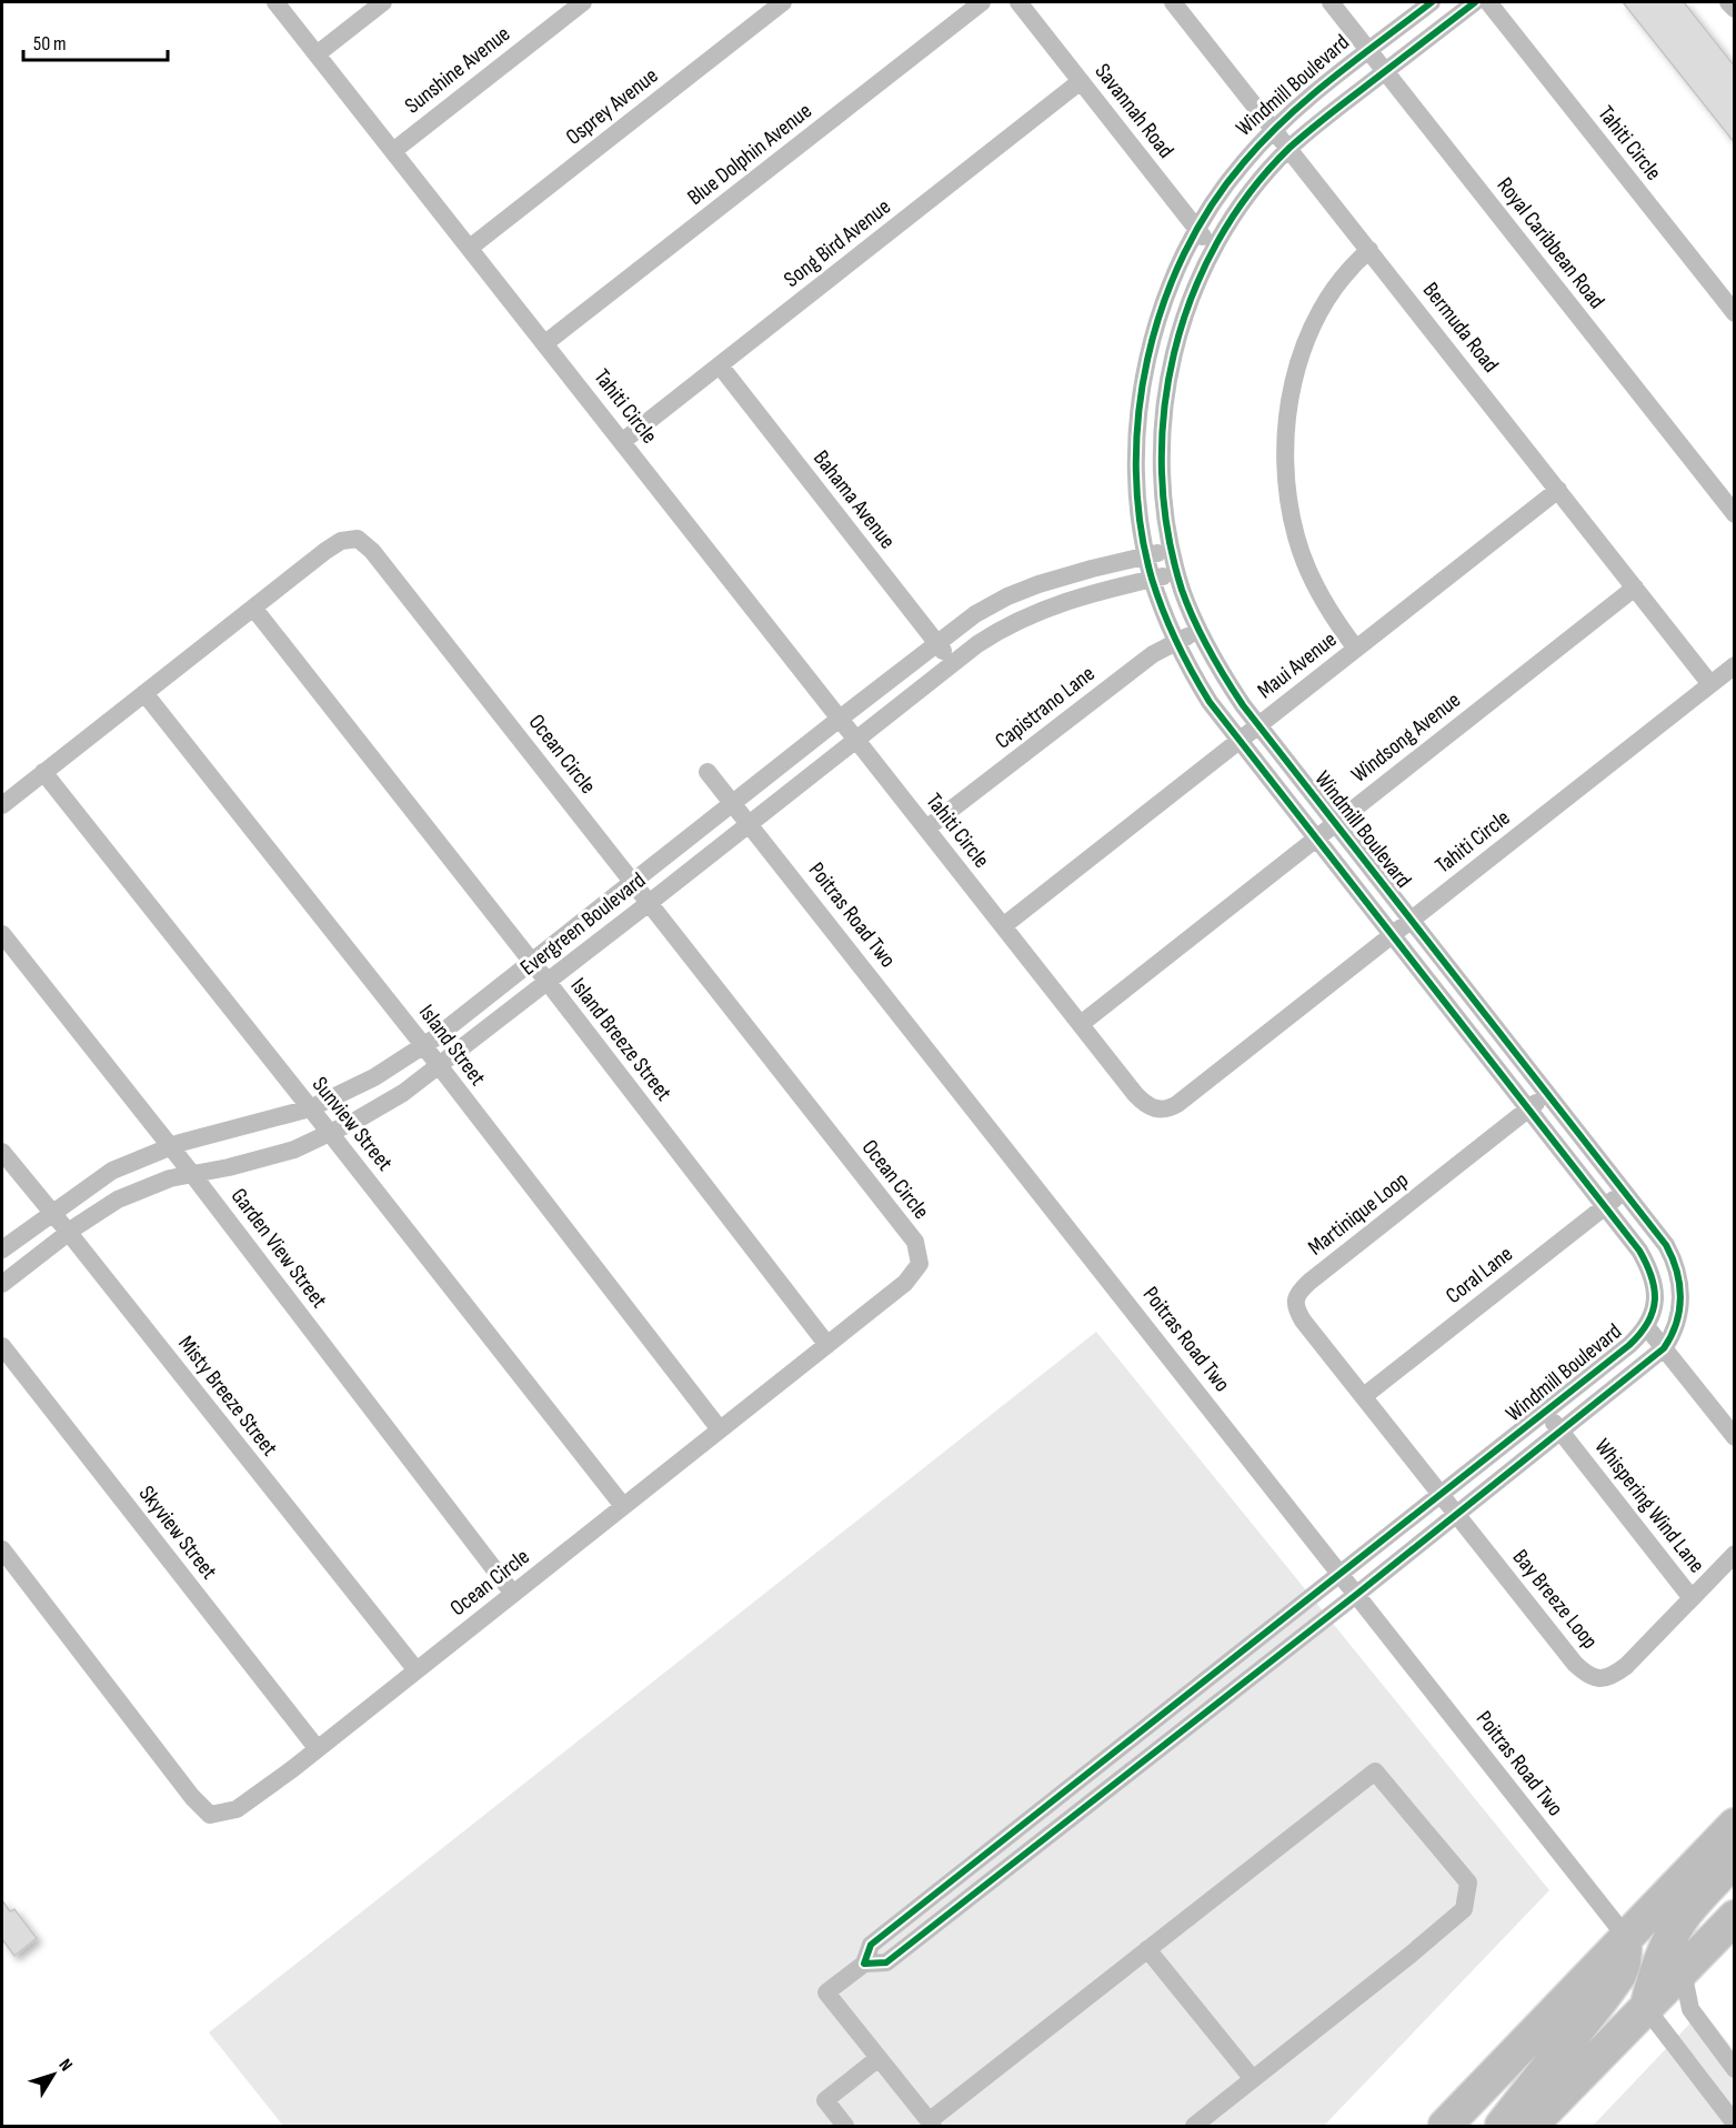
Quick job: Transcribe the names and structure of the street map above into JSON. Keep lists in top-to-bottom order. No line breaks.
{"streets":{"street":["Sunshine Avenue","Windmill Boulevard","Osprey Avenue","Savannah Road","Tahiti Circle","Blue Dolphin Avenue","Song Bird Avenue","Royal Caribbean Road","Bermuda Road","Bahama Avenue","Maui Avenue","Capistrano Lane","Windsong Avenue","Ocean Circle","Poitras Road Two","Evergreen Boulevard","Island Breeze Street","Island Street","Sunview Street","Martinique Loop","Garden View Street","Coral Lane","Misty Breeze Street","Whispering Wind Lane","Skyview Street","Bay Breeze Loop"]},"crossings":[["Sunshine Avenue","Tahiti Circle"],["Windmill Boulevard","Savannah Road"],["Windmill Boulevard","Tahiti Circle"],["Windmill Boulevard","Royal Caribbean Road"],["Windmill Boulevard","Bermuda Road"],["Windmill Boulevard","Maui Avenue"],["Windmill Boulevard","Capistrano Lane"],["Windmill Boulevard","Windsong Avenue"],["Windmill Boulevard","Poitras Road Two"],["Windmill Boulevard","Evergreen Boulevard"],["Windmill Boulevard","Martinique Loop"],["Windmill Boulevard","Coral Lane"],["Windmill Boulevard","Whispering Wind Lane"],["Windmill Boulevard","Bay Breeze Loop"],["Osprey Avenue","Tahiti Circle"],["Savannah Road","Song Bird Avenue"],["Tahiti Circle","Blue Dolphin Avenue"],["Tahiti Circle","Song Bird Avenue"],["Tahiti Circle","Bermuda Road"],["Tahiti Circle","Maui Avenue"],["Tahiti Circle","Capistrano Lane"],["Tahiti Circle","Windsong Avenue"],["Tahiti Circle","Evergreen Boulevard"],["Song Bird Avenue","Bahama Avenue"],["Bermuda Road","Maui Avenue"],["Bermuda Road","Windsong Avenue"],["Bahama Avenue","Evergreen Boulevard"],["Ocean Circle","Evergreen Boulevard"],["Ocean Circle","Island Breeze Street"],["Ocean Circle","Island Street"],["Ocean Circle","Sunview Street"],["Ocean Circle","Garden View Street"],["Ocean Circle","Misty Breeze Street"],["Ocean Circle","Skyview Street"],["Poitras Road Two","Evergreen Boulevard"],["Evergreen Boulevard","Island Breeze Street"],["Evergreen Boulevard","Island Street"],["Evergreen Boulevard","Sunview Street"],["Evergreen Boulevard","Garden View Street"],["Evergreen Boulevard","Misty Breeze Street"],["Martinique Loop","Coral Lane"],["Martinique Loop","Bay Breeze Loop"],["Coral Lane","Bay Breeze Loop"],["Whispering Wind Lane","Bay Breeze Loop"]],"scale_bar":"50 m","north":"top right"}
